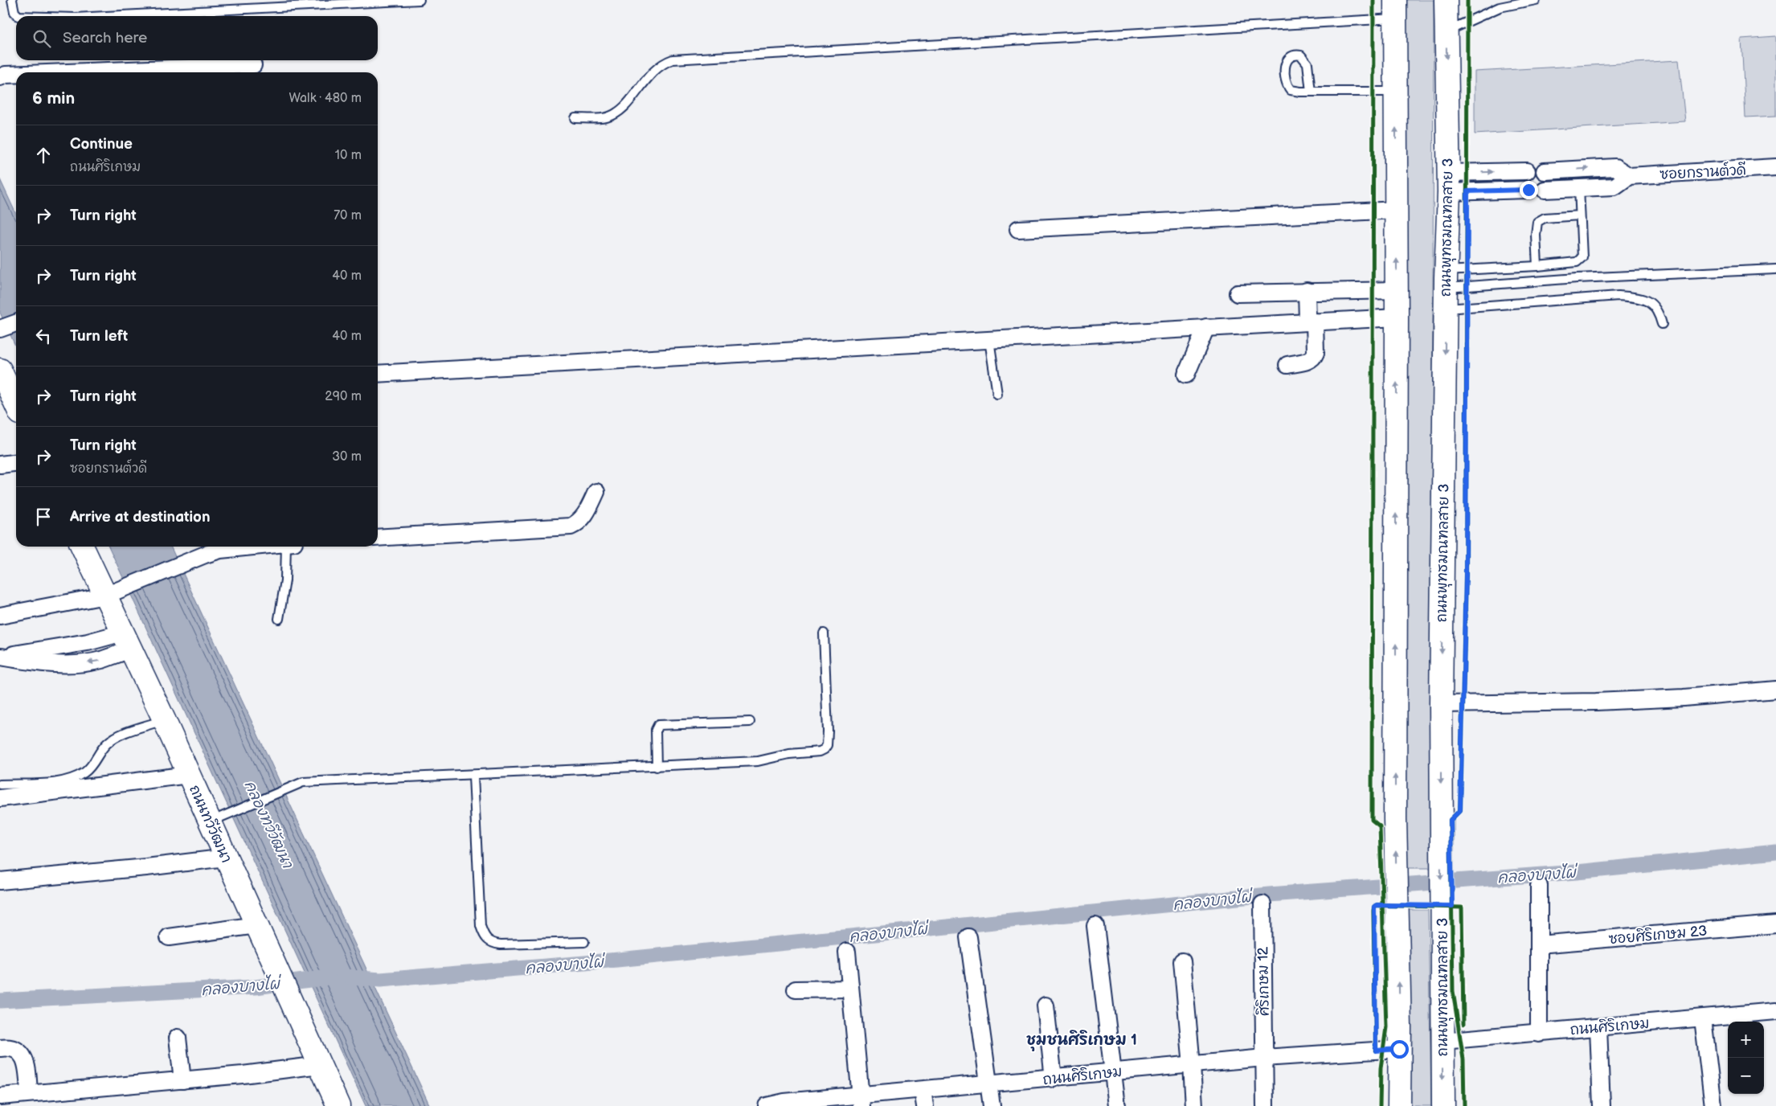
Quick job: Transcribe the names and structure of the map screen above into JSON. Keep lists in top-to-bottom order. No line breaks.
{"streets":{"main road":["ถนนพุทธมณฑลสาย 3","ถนนทวีวัฒนา"],"street":["ซอยกรานต์วดี","ซอยศิริเกษม 23","ศิริเกษม 12","ถนนศิริเกษม"]},"crossings":[["ซอยกรานต์วดี","ถนนพุทธมณฑลสาย 3"],["ถนนพุทธมณฑลสาย 3","ถนนศิริเกษม"],["ศิริเกษม 12","ถนนศิริเกษม"]],"districts":["ชุมชนศิริเกษม 1"],"water":["คลองทวีวัฒนา","คลองบางไผ่"],"page":{"search":"Search here","heading":["6 min","Walk · 480 m"],"list":[["Continue","ถนนศิริเกษม","10 m"],["Turn right","70 m"],["Turn right","40 m"],["Turn left","40 m"],["Turn right","290 m"],["Turn right","ซอยกรานต์วดี","30 m"],"Arrive at destination"],"map_buttons":["+","−"]}}
